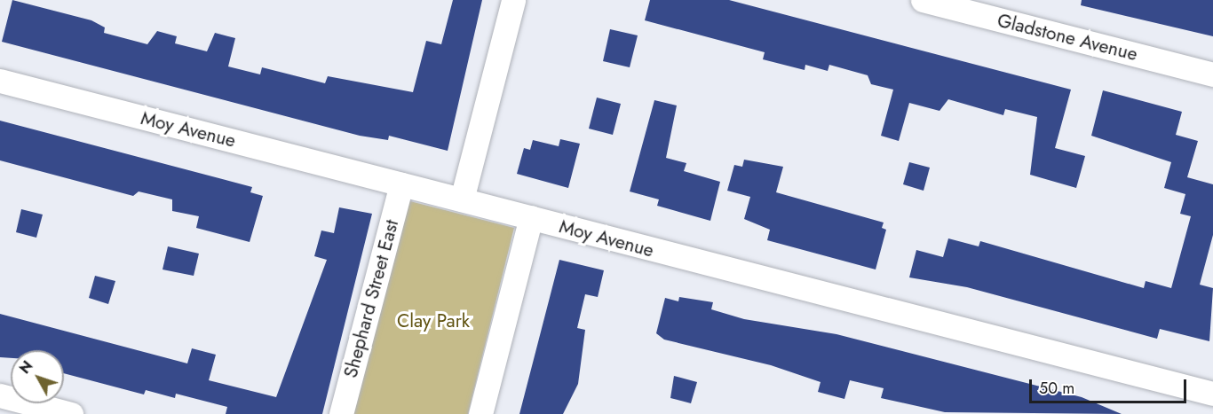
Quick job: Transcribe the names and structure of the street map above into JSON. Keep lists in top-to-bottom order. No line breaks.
{"streets":{"street":["Gladstone Avenue","Moy Avenue","Shephard Street East"]},"crossings":[["Moy Avenue","Shephard Street East"]],"parks":["Clay Park"],"scale_bar":"50 m","north":"top left"}
